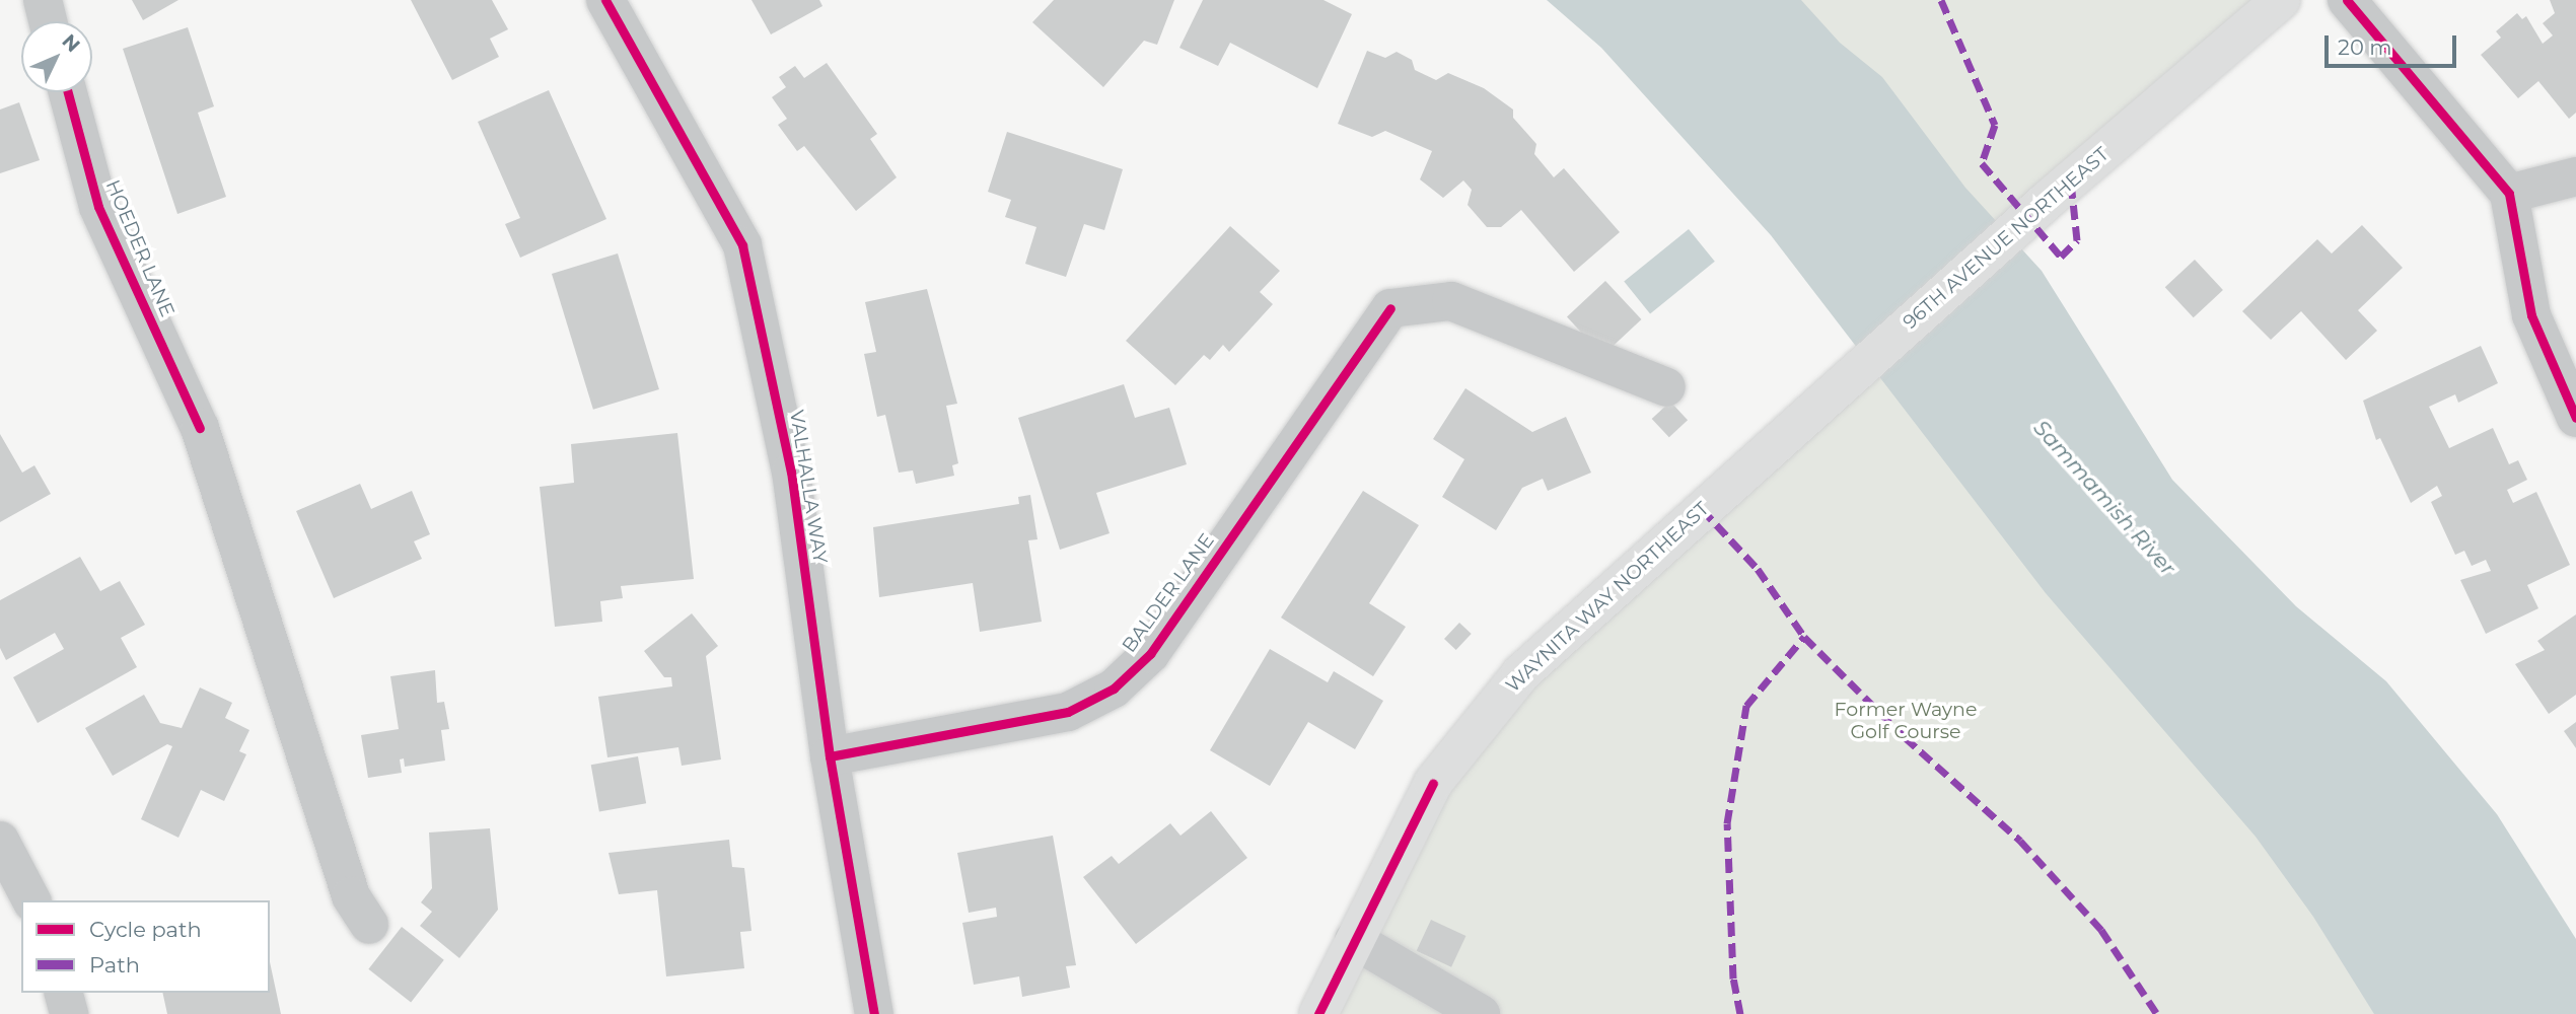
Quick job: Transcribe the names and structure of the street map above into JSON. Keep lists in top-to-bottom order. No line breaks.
{"streets":{"main road":["96TH AVENUE NORTHEAST","WAYNITA WAY NORTHEAST"],"street":["HOEDER LANE","VALHALLA WAY","BALDER LANE"]},"crossings":[["96TH AVENUE NORTHEAST","WAYNITA WAY NORTHEAST"],["VALHALLA WAY","BALDER LANE"]],"water":["Sammamish River"],"parks":["Former Wayne Golf Course"],"legend":["Cycle path","Path"],"scale_bar":"20 m","north":"top right"}
